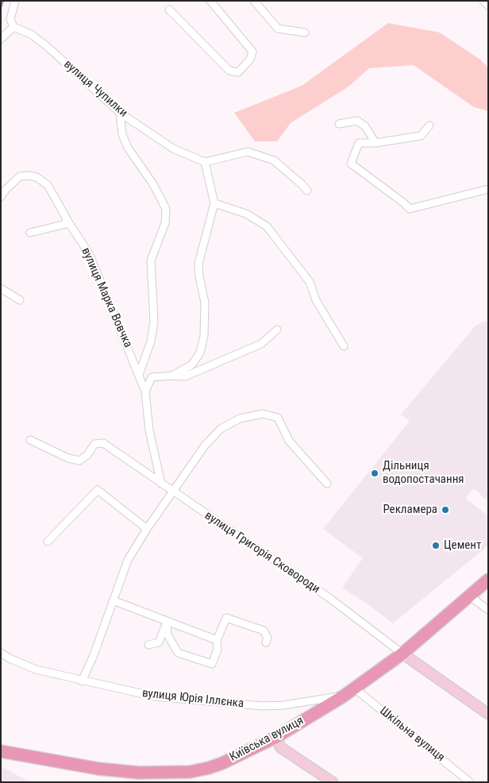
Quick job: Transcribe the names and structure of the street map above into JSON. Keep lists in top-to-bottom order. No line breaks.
{"streets":{"main road":["Київська вулиця"],"street":["вулиця Чупилки","вулиця Марка Вовчка","вулиця Григорія Сковороди","вулиця Юрія Іллєнка","Шкільна вулиця"]},"crossings":[["вулиця Чупилки","вулиця Марка Вовчка"],["вулиця Марка Вовчка","вулиця Григорія Сковороди"],["вулиця Григорія Сковороди","Київська вулиця"],["вулиця Юрія Іллєнка","Київська вулиця"],["Шкільна вулиця","Київська вулиця"]],"places":["Дільниця водопостачання","Рекламера","Цемент"]}
